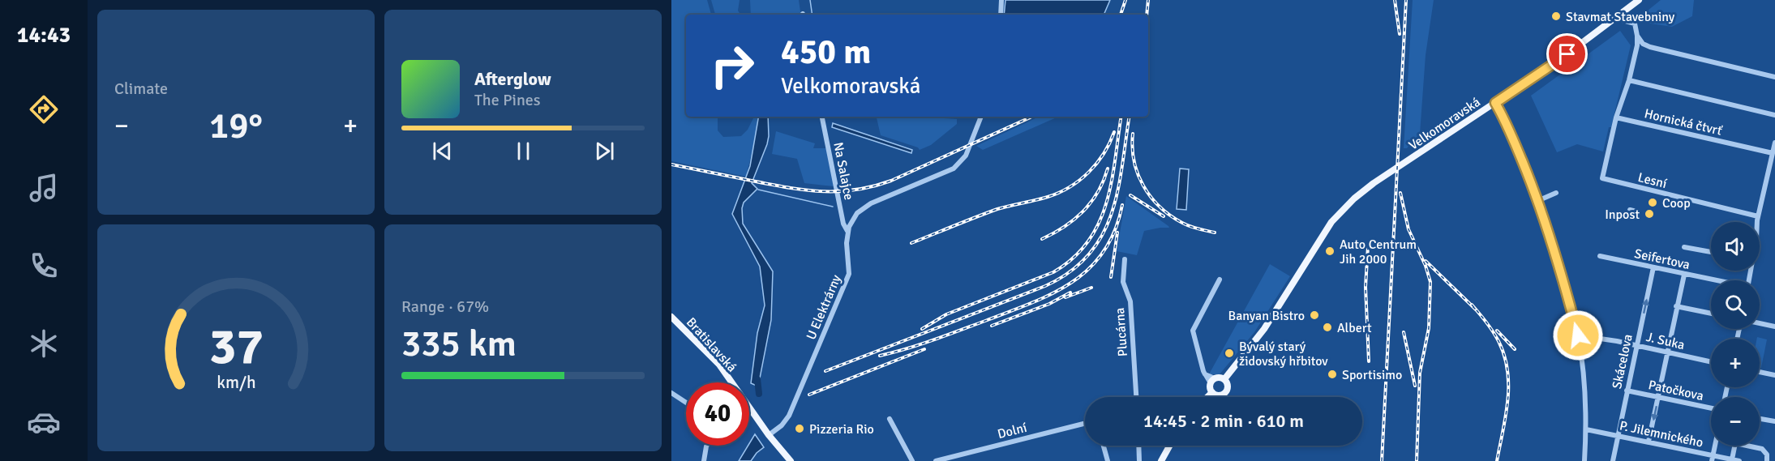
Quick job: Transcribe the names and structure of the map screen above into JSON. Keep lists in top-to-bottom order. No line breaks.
{"streets":{"main road":["Velkomoravská","Bratislavská"],"street":["Hornická čtvrť","Na Salajce","Lesní","Seifertova","U Elektrárny","Plucárna","J. Suka","Skácelova","Patočkova","Dolní","P. Jilemnického"]},"crossings":[["Hornická čtvrť","Lesní"],["Na Salajce","U Elektrárny"],["Seifertova","Skácelova"],["U Elektrárny","Bratislavská"],["J. Suka","Skácelova"],["Skácelova","Patočkova"],["Skácelova","P. Jilemnického"]],"places":["Stavmat Stavebniny","Coop","Inpost","Auto Centrum Jih 2000","Banyan Bistro","Albert","Bývalý starý židovský hřbitov","Sportisimo","Pizzeria Rio"],"page":{"tabs":"14:43","tile":["Climate",["Range · 67%","335 km"]],"turn":["450 m","Velkomoravská"],"song":["Afterglow","The Pines"],"heat":["−","19°","+"],"map_buttons":["+","−"],"limit":"40","trip":"14:45 · 2 min · 610 m","gauge":["37","km/h"]}}
